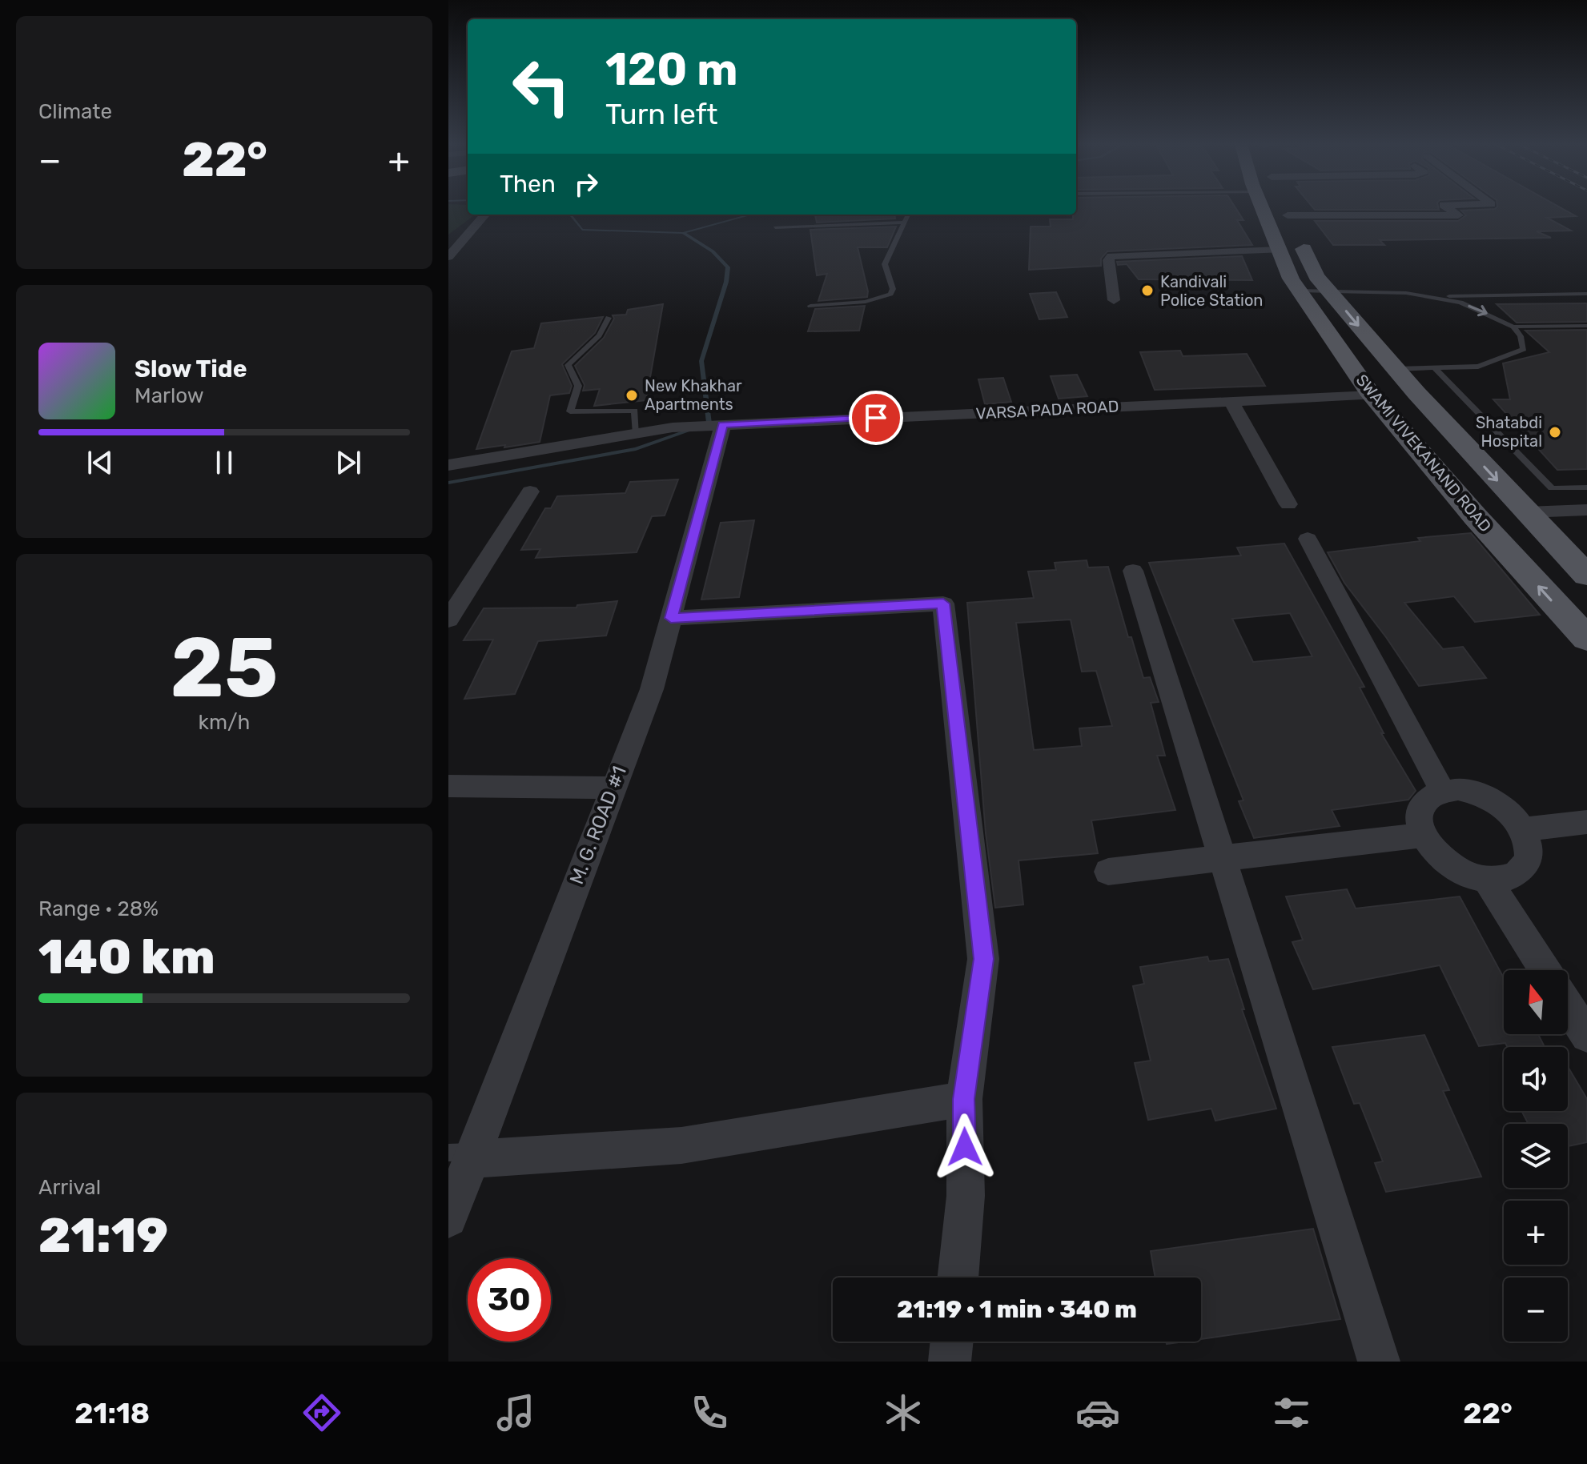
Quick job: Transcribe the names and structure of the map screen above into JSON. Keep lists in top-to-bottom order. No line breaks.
{"streets":{"main road":["SWAMI VIVEKANAND ROAD"],"street":["VARSA PADA ROAD","M. G. ROAD #1"]},"crossings":[["VARSA PADA ROAD","SWAMI VIVEKANAND ROAD"],["VARSA PADA ROAD","M. G. ROAD #1"]],"places":["Kandivali Police Station","New Khakhar Apartments","Shatabdi Hospital"],"north":"top","page":{"tile":["Climate",["25","km/h"],["Range · 28%","140 km"],["Arrival","21:19"]],"turn":["120 m","Turn left"],"heat":["−","22°","+"],"then":"Then","song":["Slow Tide","Marlow"],"map_buttons":["+","−"],"limit":"30","trip":"21:19 · 1 min · 340 m","tabs":["21:18","22°"]}}
